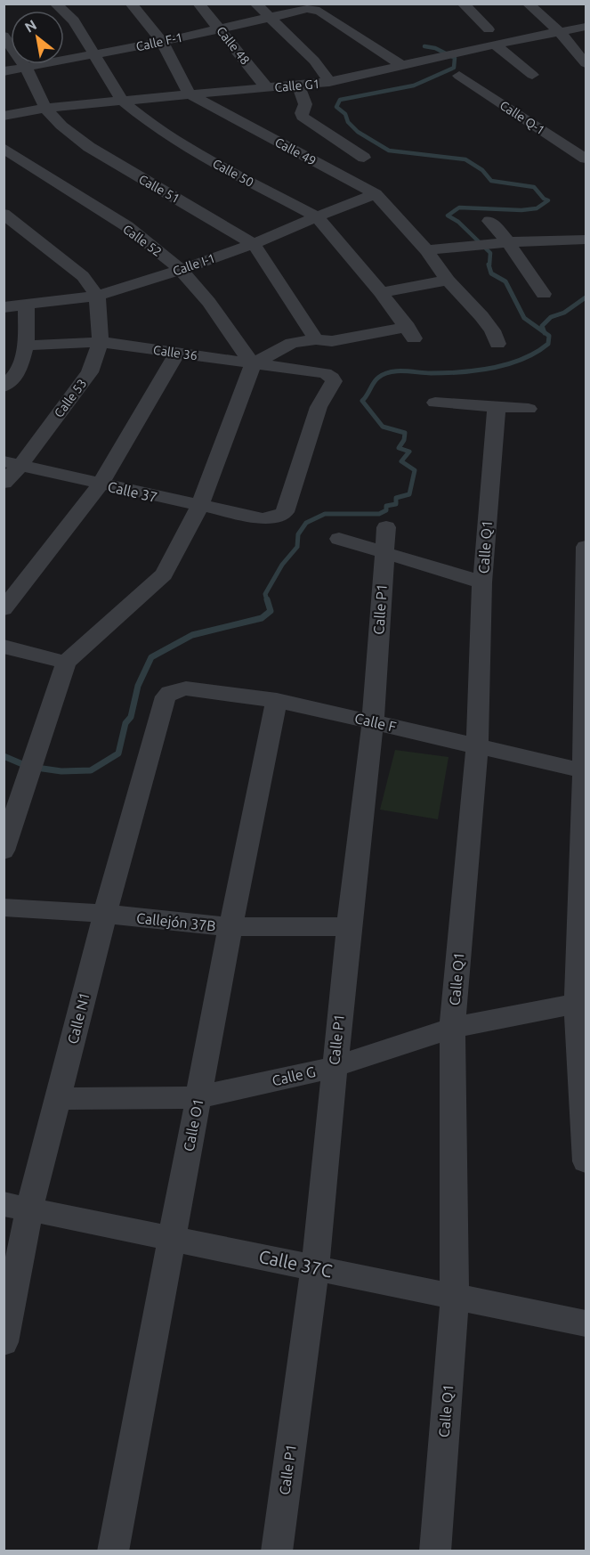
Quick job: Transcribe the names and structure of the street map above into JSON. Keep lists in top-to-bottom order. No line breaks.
{"streets":{"street":["Calle F-1","Calle 48","Calle G1","Calle Q-1","Calle 49","Calle 50","Calle 51","Calle 52","Calle I-1","Calle 36","Calle 53","Calle 37","Calle Q1","Calle P1","Calle F","Callejón 37B","Calle N1","Calle G","Calle O1","Calle 37C"]},"crossings":[["Calle F-1","Calle 48"],["Calle F-1","Calle G1"],["Calle F-1","Calle 50"],["Calle F-1","Calle 51"],["Calle 48","Calle G1"],["Calle G1","Calle 49"],["Calle G1","Calle 50"],["Calle G1","Calle 51"],["Calle 49","Calle I-1"],["Calle 50","Calle 51"],["Calle 50","Calle I-1"],["Calle 51","Calle I-1"],["Calle 52","Calle I-1"],["Calle 52","Calle 36"],["Calle I-1","Calle 53"],["Calle 36","Calle 53"],["Calle 36","Calle 37"],["Calle 53","Calle 37"],["Calle Q1","Calle F"],["Calle Q1","Calle G"],["Calle Q1","Calle 37C"],["Calle P1","Calle F"],["Calle P1","Callejón 37B"],["Calle P1","Calle G"],["Calle P1","Calle 37C"],["Calle F","Calle N1"],["Calle F","Calle O1"],["Callejón 37B","Calle N1"],["Callejón 37B","Calle O1"],["Calle N1","Calle G"],["Calle N1","Calle 37C"],["Calle G","Calle O1"],["Calle O1","Calle 37C"]],"north":"top left"}
